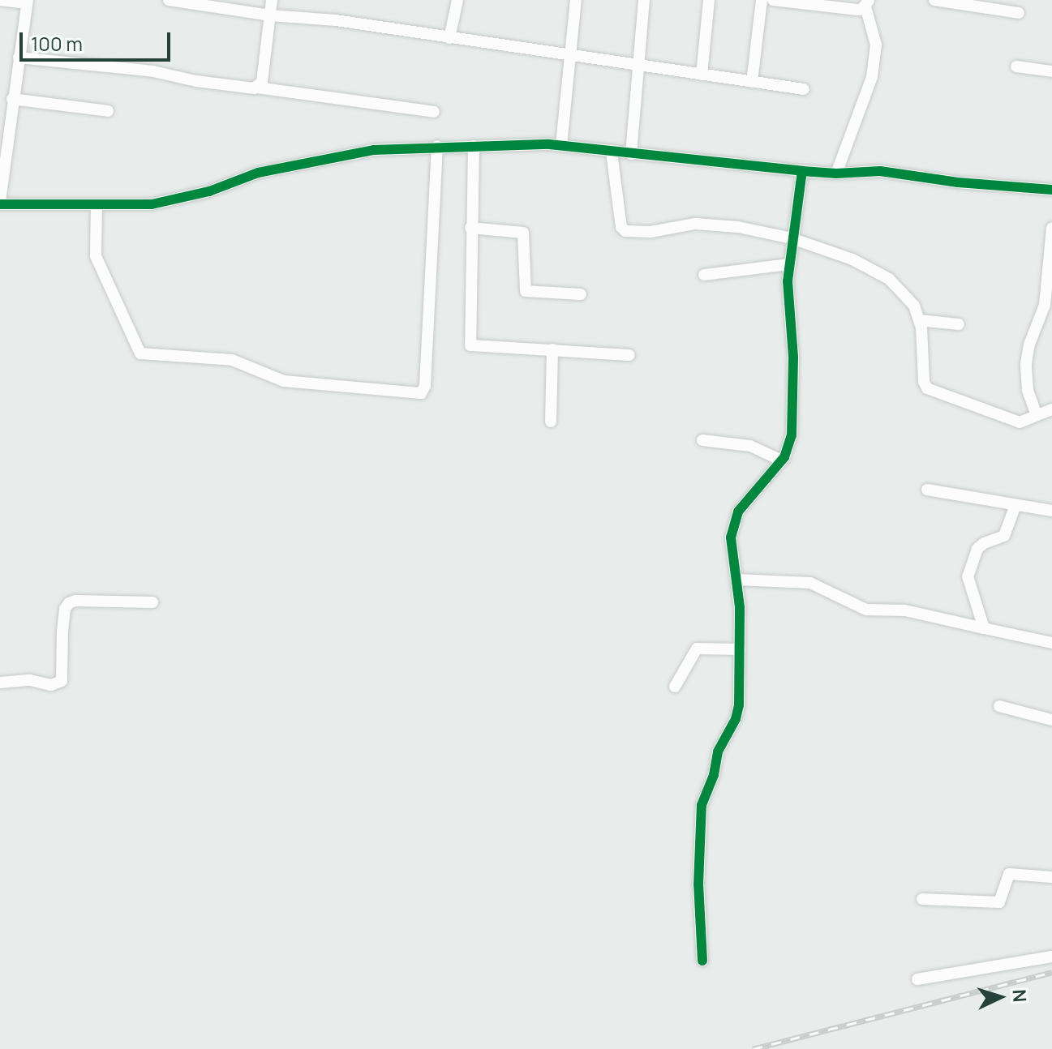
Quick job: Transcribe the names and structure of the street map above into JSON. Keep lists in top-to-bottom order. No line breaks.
{"scale_bar":"100 m","north":"right"}
